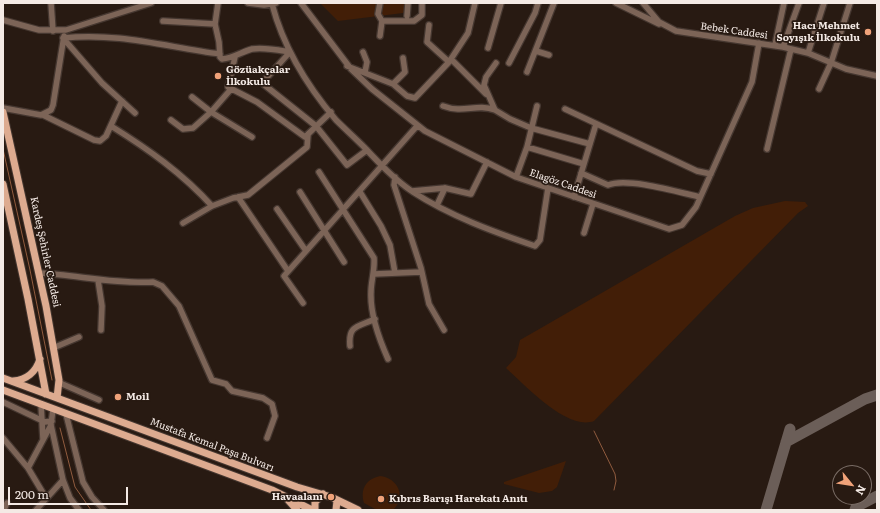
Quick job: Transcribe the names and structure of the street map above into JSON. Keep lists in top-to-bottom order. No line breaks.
{"streets":{"main road":["Kardeş Şehirler Caddesi","Mustafa Kemal Paşa Bulvarı"],"street":["Bebek Caddesi","Elagöz Caddesi"]},"crossings":[["Bebek Caddesi","Elagöz Caddesi"],["Kardeş Şehirler Caddesi","Mustafa Kemal Paşa Bulvarı"]],"places":["Hacı Mehmet Soyışık İlkokulu","Gözüakçalar İlkokulu","Moil","Havaalanı","Kıbrıs Barışı Harekatı Anıtı"],"scale_bar":"200 m","north":"bottom right"}
